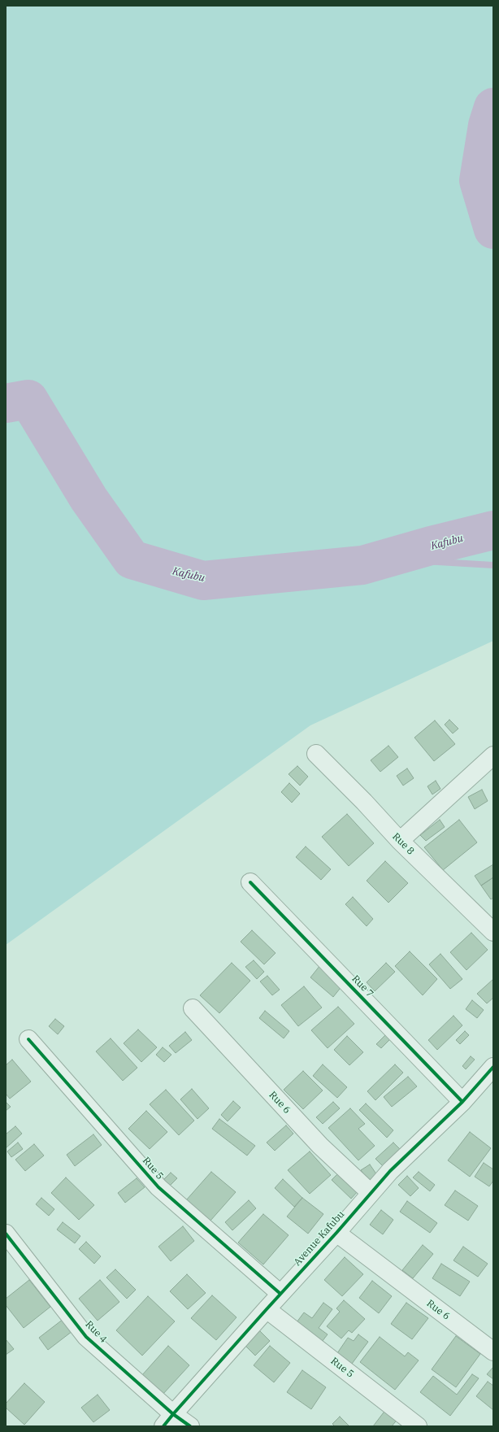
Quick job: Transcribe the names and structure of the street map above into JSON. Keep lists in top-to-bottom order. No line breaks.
{"streets":{"street":["Rue 8","Rue 7","Rue 6","Rue 5","Avenue Kafubu","Rue 4"]},"crossings":[["Rue 7","Avenue Kafubu"],["Rue 6","Avenue Kafubu"],["Rue 5","Avenue Kafubu"],["Avenue Kafubu","Rue 4"]],"water":["Kafubu"]}
